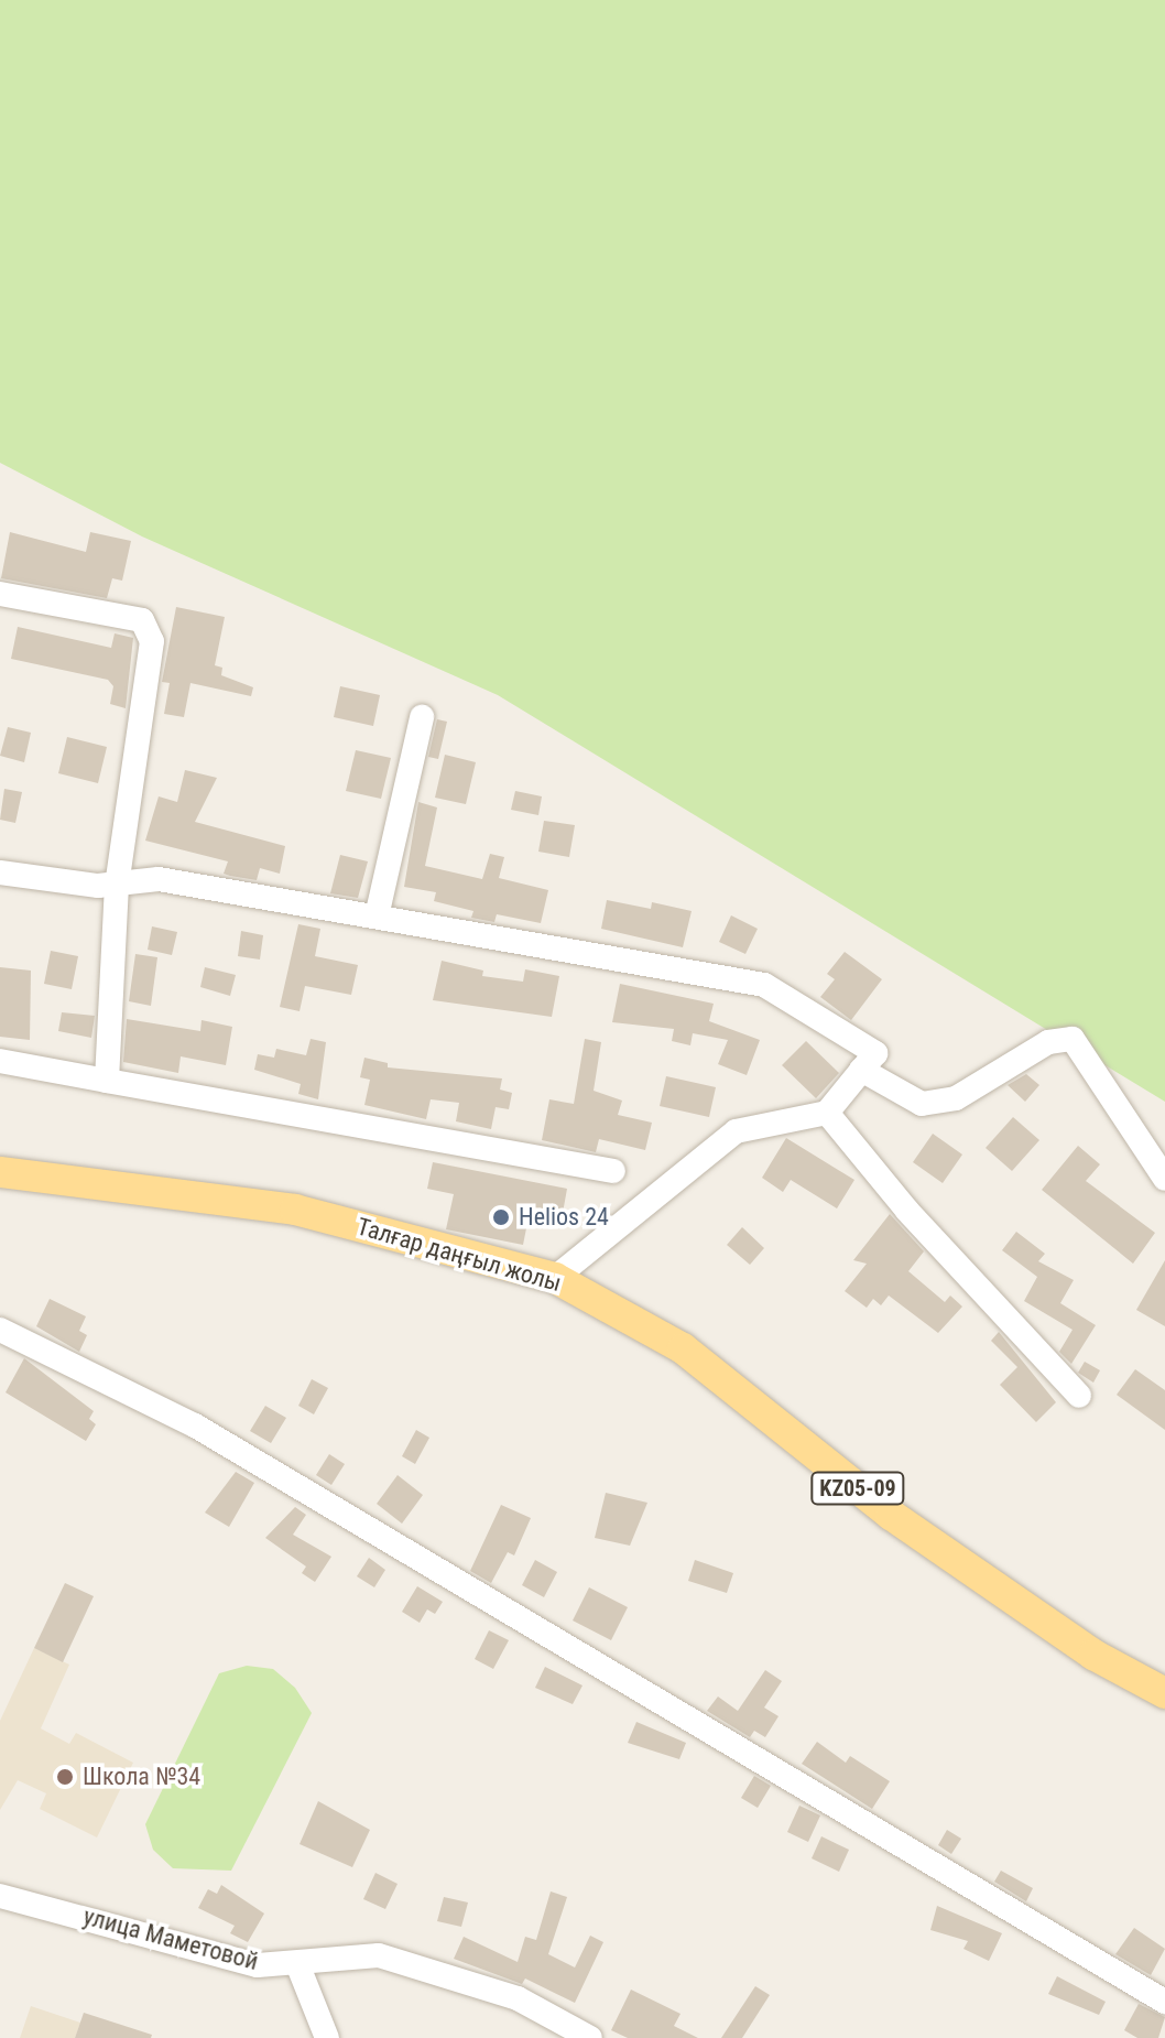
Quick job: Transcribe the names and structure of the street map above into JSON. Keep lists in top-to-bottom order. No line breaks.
{"streets":{"main road":["Талғар даңғыл жолы","KZ05-09"],"street":["улица Маметовой"]},"places":["Helios 24","Школа №34"]}
